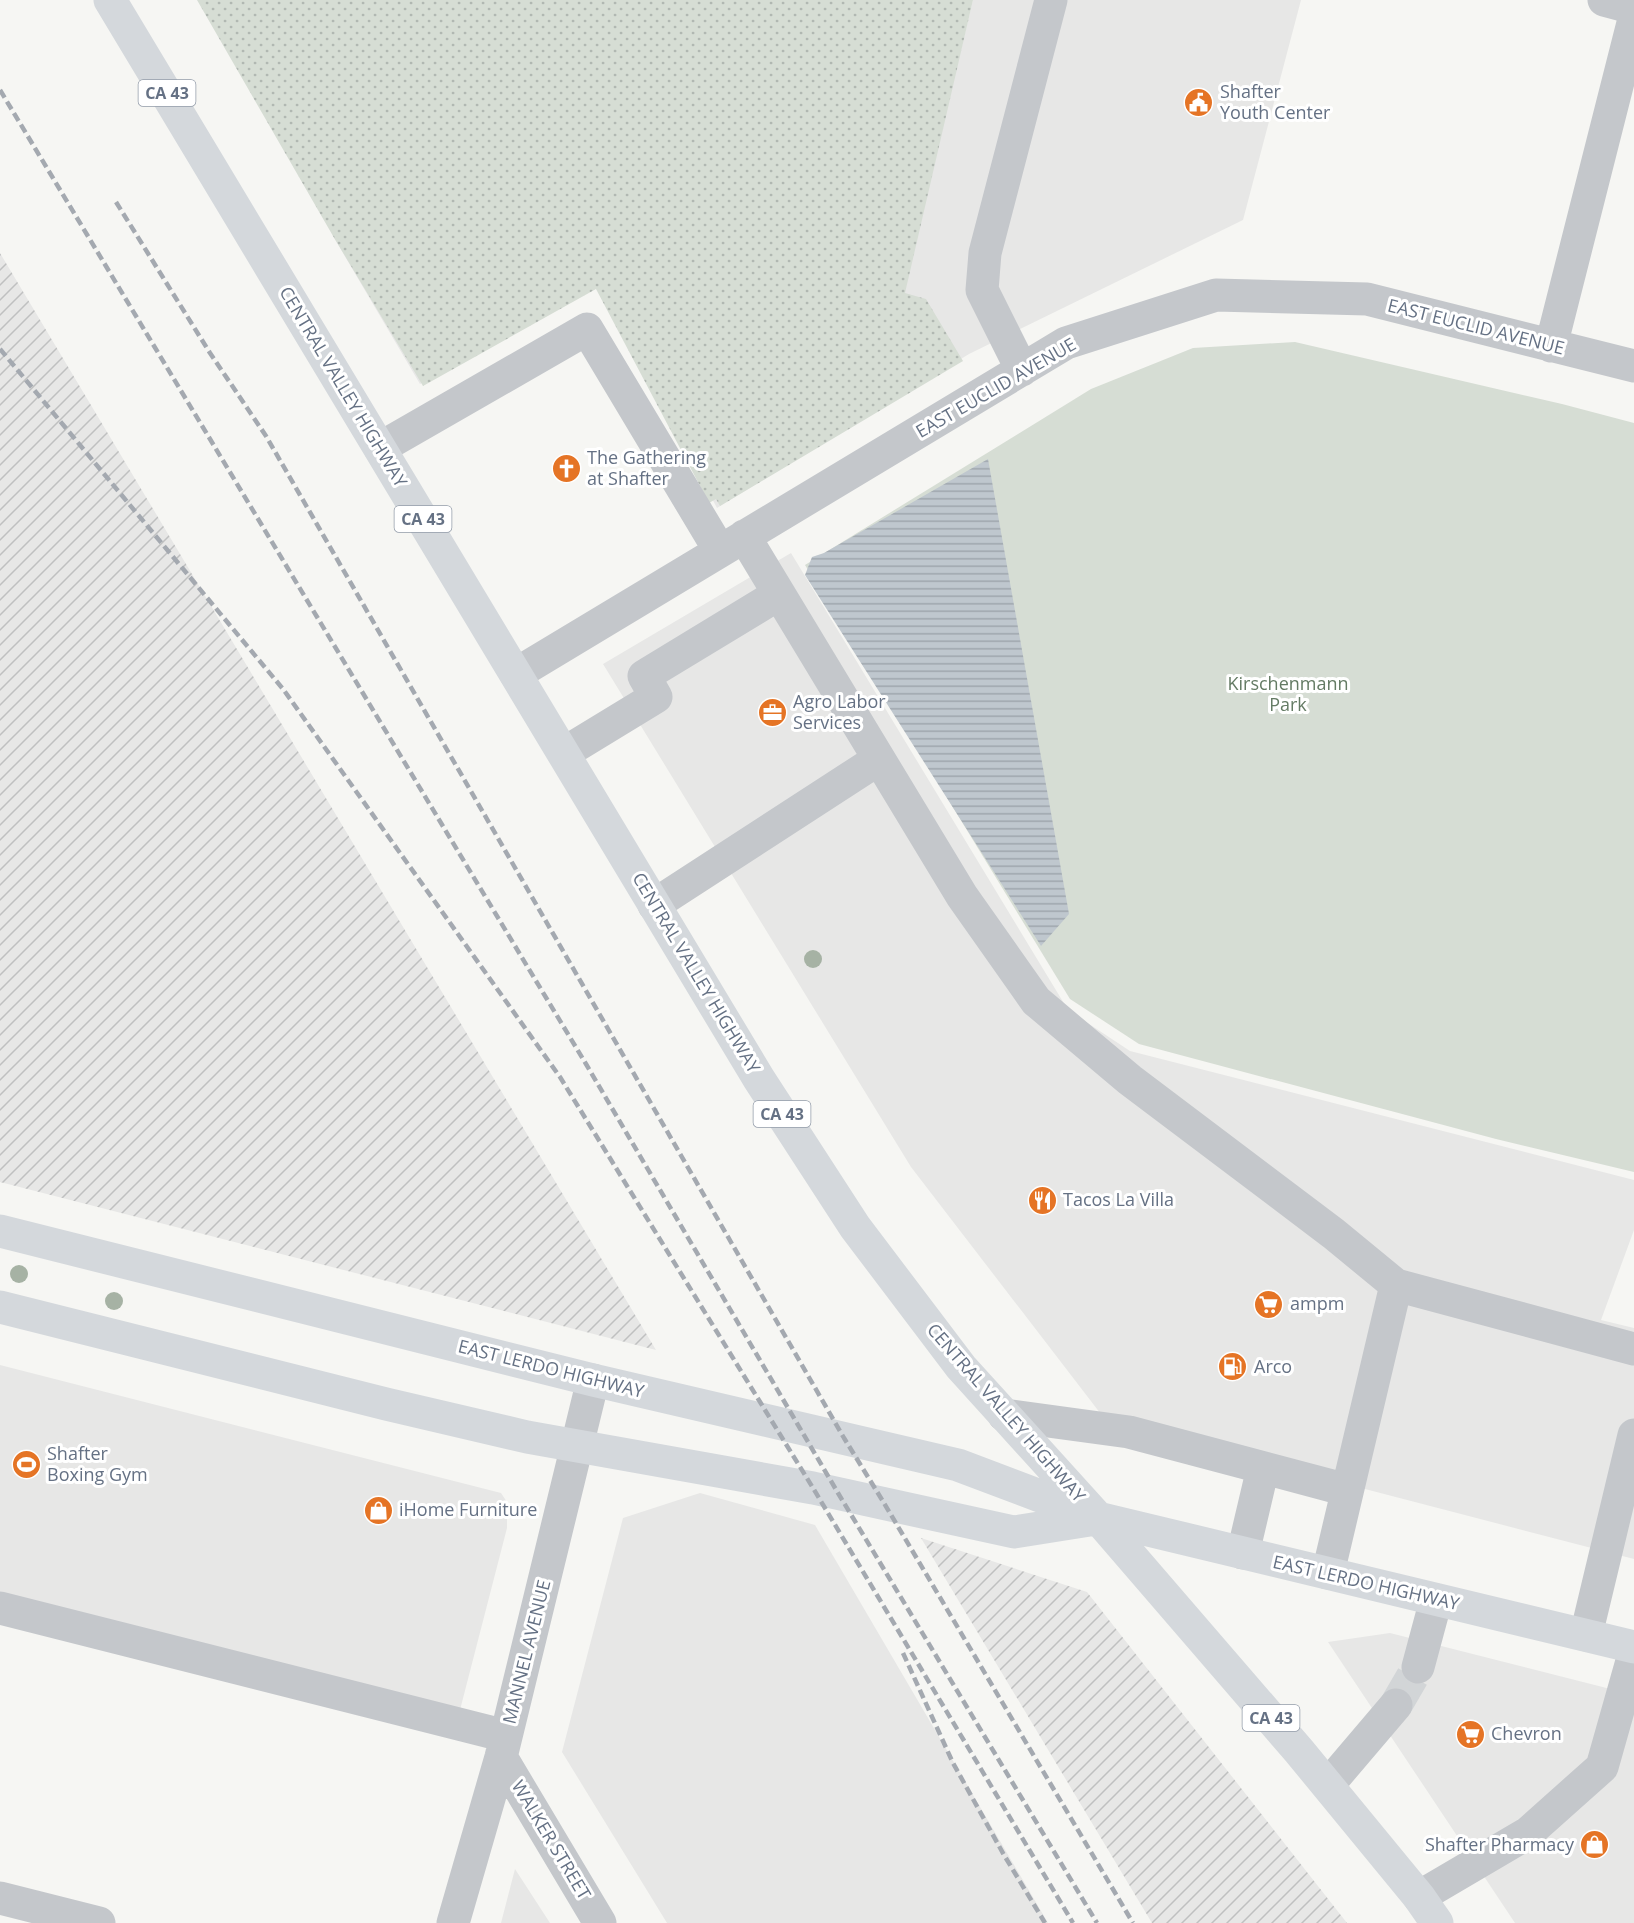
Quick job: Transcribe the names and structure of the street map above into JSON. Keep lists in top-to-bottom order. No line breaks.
{"streets":{"main road":["CA 43","CENTRAL VALLEY HIGHWAY","EAST LERDO HIGHWAY"],"street":["EAST EUCLID AVENUE","MANNEL AVENUE","WALKER STREET"]},"crossings":[["EAST EUCLID AVENUE","CENTRAL VALLEY HIGHWAY"],["CENTRAL VALLEY HIGHWAY","EAST LERDO HIGHWAY"],["EAST LERDO HIGHWAY","MANNEL AVENUE"],["MANNEL AVENUE","WALKER STREET"]],"parks":["Kirschenmann Park"],"places":{"public building":["Shafter Youth Center"],"church":["The Gathering at Shafter"],"office":["Agro Labor Services"],"restaurant":["Tacos La Villa"],"supermarket":["ampm","Chevron"],"fuel station":["Arco"],"sports":["Shafter Boxing Gym"],"shop":["iHome Furniture","Shafter Pharmacy"]}}
